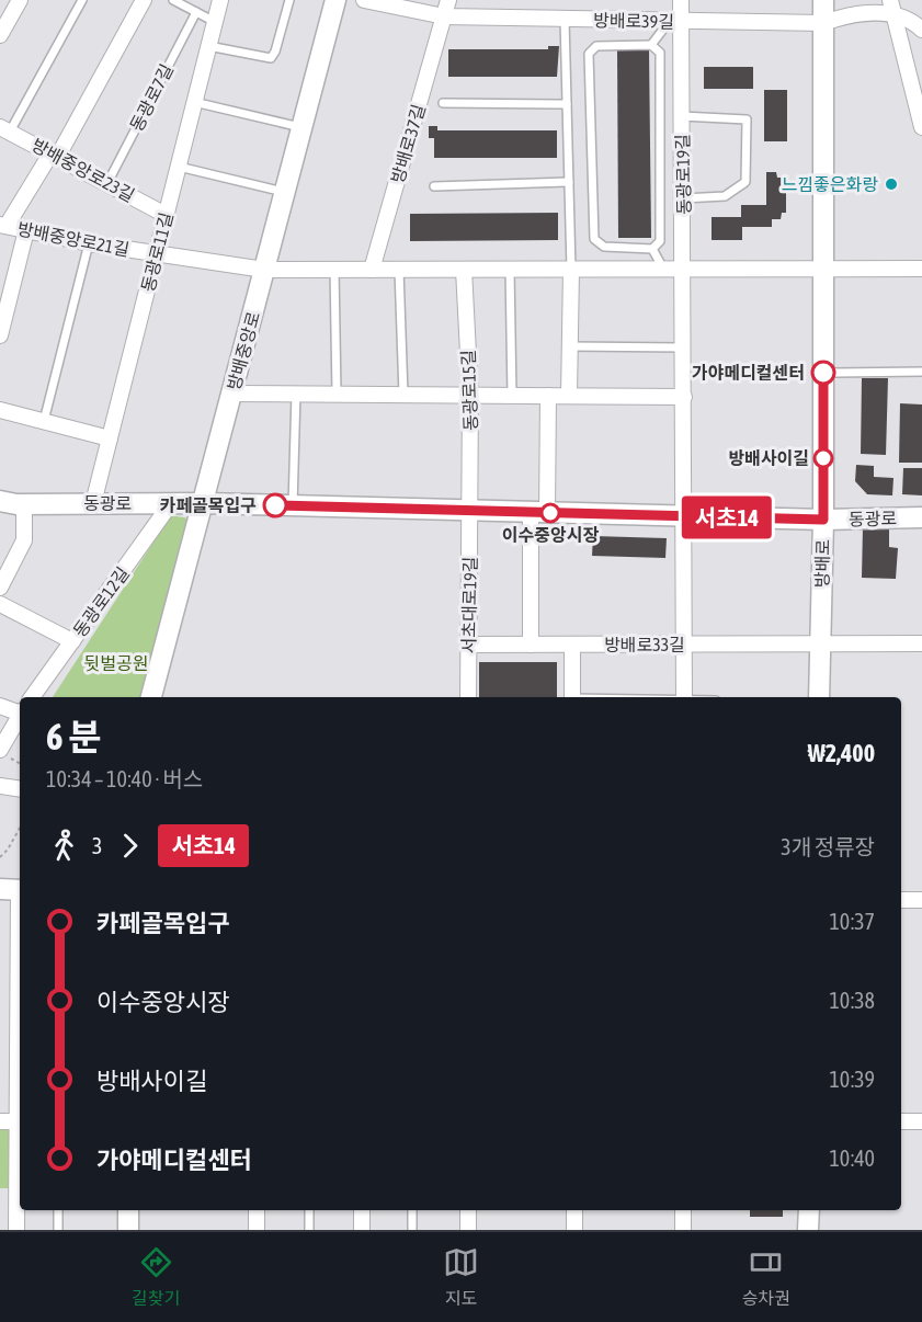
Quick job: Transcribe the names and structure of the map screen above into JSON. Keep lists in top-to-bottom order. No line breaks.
{"streets":{"street":["방배로39길","방배로37길","방배중앙로23길","동광로19길","방배중앙로21길","동광로11길","방배중앙로","동광로15길","동광로","방배로","동광로12길","서초대로19길","방배로33길"],"lane":["동광로7길"]},"crossings":[["방배로39길","방배로37길"],["방배로39길","동광로19길"],["방배로39길","방배로"],["동광로7길","방배중앙로23길"],["방배중앙로23길","동광로11길"],["동광로19길","동광로"],["동광로19길","방배로33길"],["방배중앙로21길","동광로11길"],["방배중앙로21길","방배중앙로"],["동광로11길","동광로"],["방배중앙로","동광로"],["동광로15길","동광로"],["동광로15길","서초대로19길"],["동광로","방배로"],["동광로","동광로12길"],["동광로","서초대로19길"],["방배로","방배로33길"],["서초대로19길","방배로33길"]],"parks":["뒷벌공원"],"places":["느낌좋은화랑","가야메디컬센터","방배사이길","카페골목입구","이수중앙시장"],"lines":["bus line 서초14"],"page":{"on_map":"서초14","heading":["6 분","10:34 – 10:40 · 버스","₩2,400"],"legs":["3","서초14","3개 정류장"],"list":[{"name":"카페골목입구","value":"10:37"},{"name":"이수중앙시장","value":"10:38"},{"name":"방배사이길","value":"10:39"},{"name":"가야메디컬센터","value":"10:40"}],"tabs":["길찾기","지도","승차권"]}}
